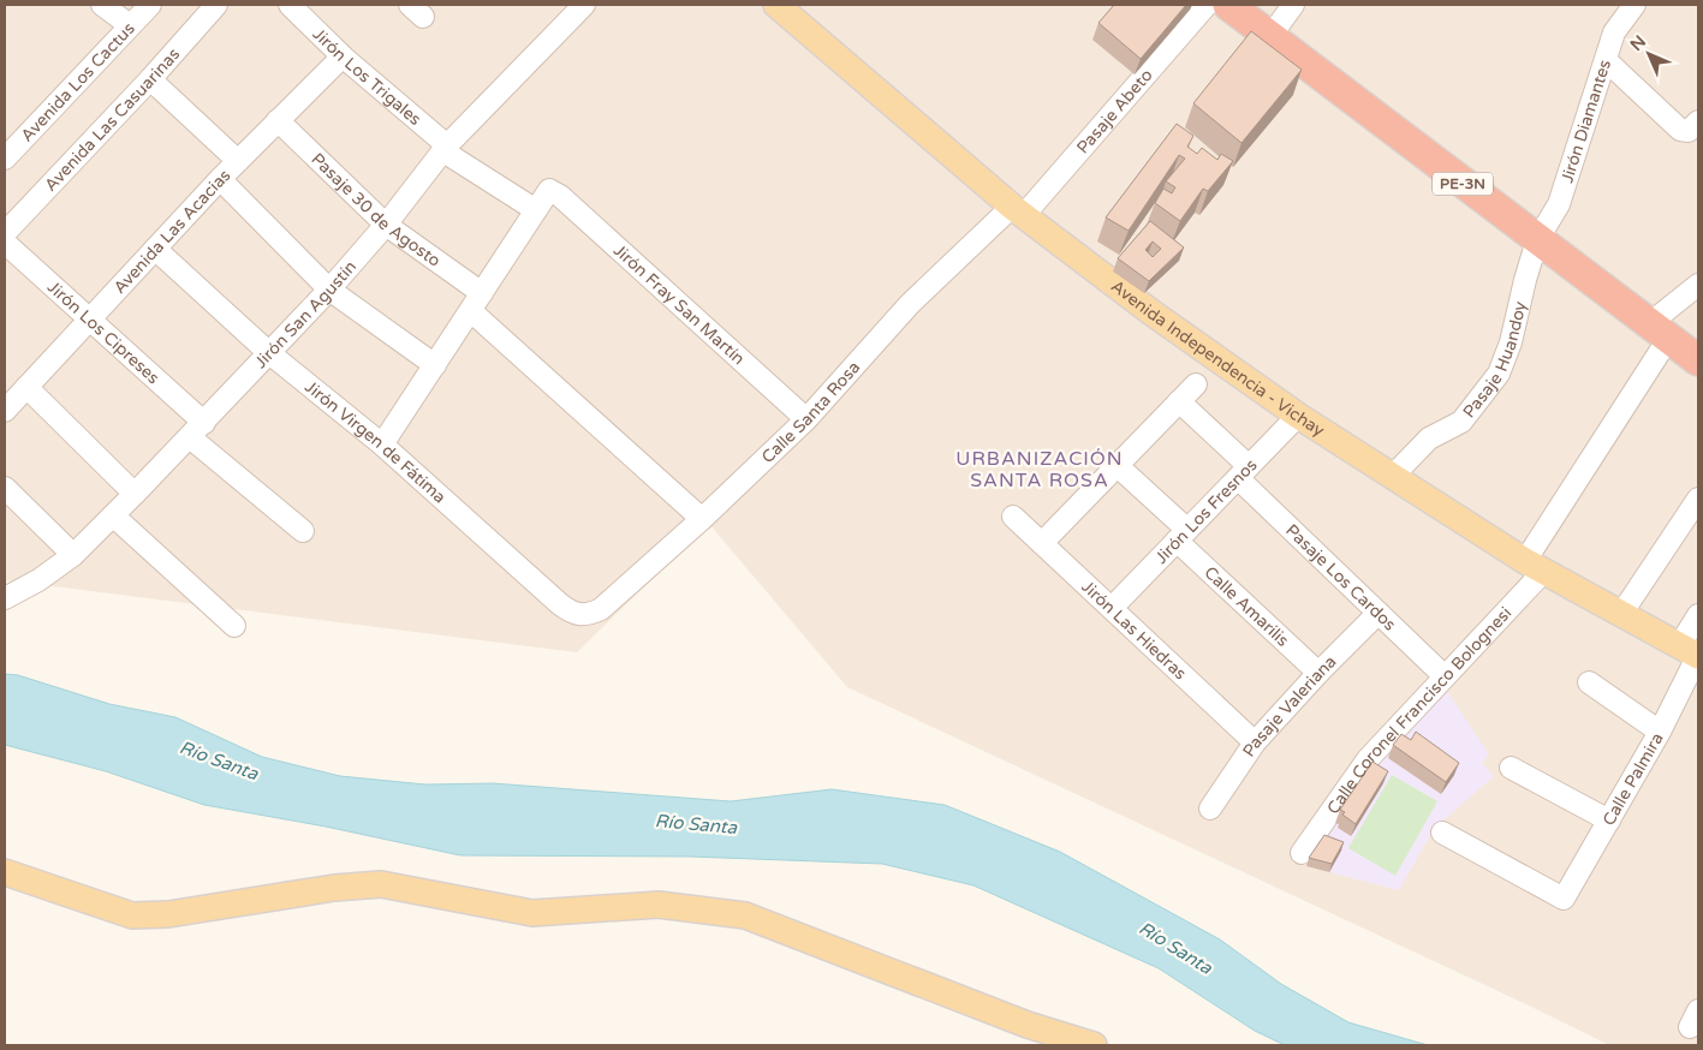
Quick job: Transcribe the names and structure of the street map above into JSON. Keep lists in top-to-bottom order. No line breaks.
{"streets":{"highway":["PE-3N"],"main road":["Avenida Independencia - Vichay"],"street":["Jirón Los Trigales","Avenida Los Cactus","Pasaje Abeto","Avenida Las Casuarinas","Jirón Diamantes","Pasaje 30 de Agosto","Avenida Las Acacias","Jirón Fray San Martín","Jirón San Agustín","Jirón Los Cipreses","Pasaje Huandoy","Calle Santa Rosa","Jirón Virgen de Fátima","Jirón Los Fresnos","Pasaje Los Cardos","Calle Amarilis","Jirón Las Hiedras","Pasaje Valeriana","Calle Coronel Francisco Bolognesi","Calle Palmira"]},"crossings":[["Jirón Los Trigales","Avenida Las Acacias"],["Jirón Los Trigales","Jirón Fray San Martín"],["Jirón Los Trigales","Jirón San Agustín"],["Pasaje Abeto","Avenida Independencia - Vichay"],["Pasaje Abeto","Calle Santa Rosa"],["Jirón Diamantes","PE-3N"],["Jirón Diamantes","Pasaje Huandoy"],["PE-3N","Pasaje Huandoy"],["PE-3N","Calle Coronel Francisco Bolognesi"],["Pasaje 30 de Agosto","Avenida Las Acacias"],["Pasaje 30 de Agosto","Jirón San Agustín"],["Pasaje 30 de Agosto","Calle Santa Rosa"],["Avenida Las Acacias","Jirón Los Cipreses"],["Avenida Las Acacias","Jirón Virgen de Fátima"],["Jirón Fray San Martín","Calle Santa Rosa"],["Jirón San Agustín","Jirón Los Cipreses"],["Jirón San Agustín","Jirón Virgen de Fátima"],["Avenida Independencia - Vichay","Pasaje Huandoy"],["Avenida Independencia - Vichay","Calle Santa Rosa"],["Avenida Independencia - Vichay","Jirón Los Fresnos"],["Avenida Independencia - Vichay","Calle Coronel Francisco Bolognesi"],["Avenida Independencia - Vichay","Calle Palmira"],["Calle Santa Rosa","Jirón Virgen de Fátima"],["Jirón Los Fresnos","Pasaje Los Cardos"],["Jirón Los Fresnos","Calle Amarilis"],["Jirón Los Fresnos","Jirón Las Hiedras"],["Pasaje Los Cardos","Pasaje Valeriana"],["Pasaje Los Cardos","Calle Coronel Francisco Bolognesi"],["Calle Amarilis","Pasaje Valeriana"],["Jirón Las Hiedras","Pasaje Valeriana"]],"districts":["URBANIZACIÓN SANTA ROSA"],"water":["Río Santa"],"north":"top left"}
